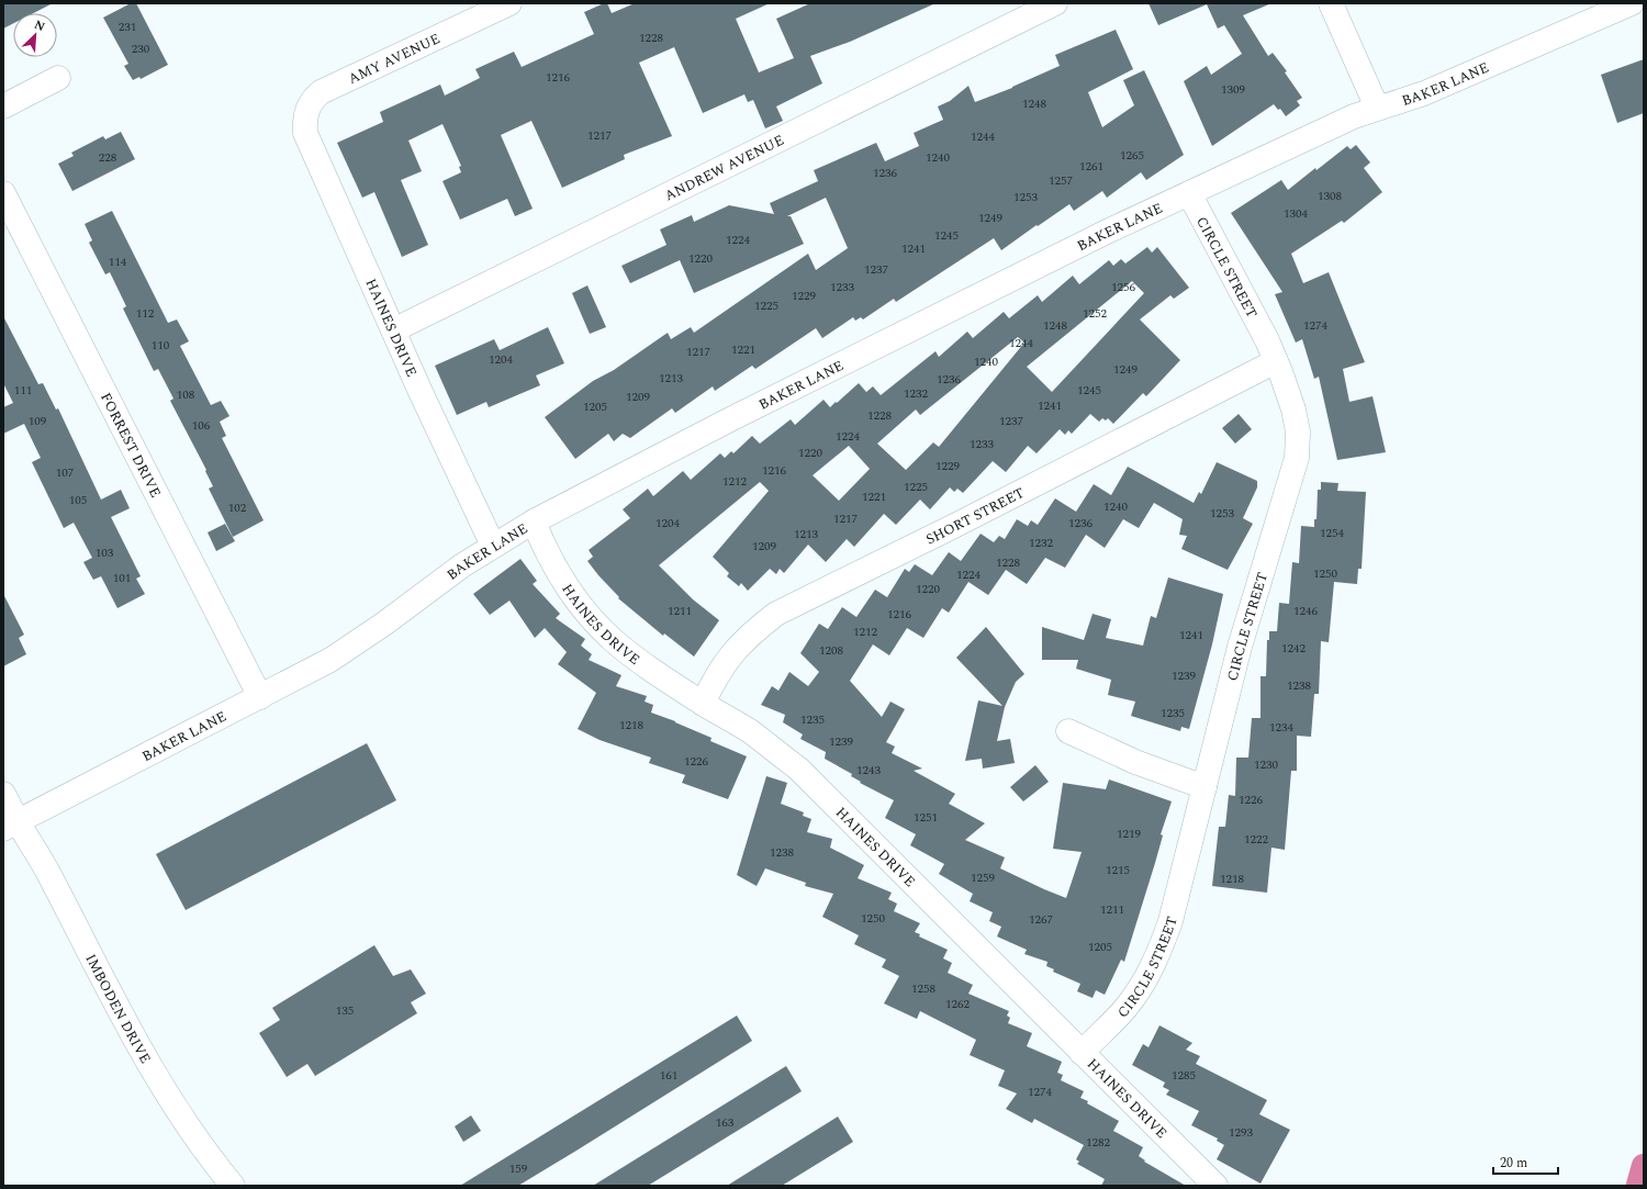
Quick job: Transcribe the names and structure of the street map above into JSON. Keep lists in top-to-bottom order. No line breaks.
{"streets":{"street":["AMY AVENUE","BAKER LANE","ANDREW AVENUE","CIRCLE STREET","HAINES DRIVE","FORREST DRIVE","SHORT STREET","IMBODEN DRIVE"]},"crossings":[["AMY AVENUE","HAINES DRIVE"],["BAKER LANE","CIRCLE STREET"],["BAKER LANE","HAINES DRIVE"],["BAKER LANE","FORREST DRIVE"],["BAKER LANE","IMBODEN DRIVE"],["ANDREW AVENUE","HAINES DRIVE"],["CIRCLE STREET","HAINES DRIVE"],["CIRCLE STREET","SHORT STREET"],["HAINES DRIVE","SHORT STREET"]],"house_numbers":["231","1228","230","1216","1309","1248","1217","1244","1265","228","1240","1261","1236","1257","1308","1253","1304","1249","1245","1224","1241","1220","114","1237","1233","1256","1229","1225","112","1252","1248","1274","1244","110","1221","1217","1204","1240","1249","1213","1236","111","1245","1232","108","1209","1241","1205","1228","109","1237","106","1224","1233","1220","1229","1216","107","1212","1225","1221","105","1240","102","1253","1217","1204","1236","1254","1213","1232","1209","103","1228","1250","1224","101","1220","1211","1246","1216","1212","1241","1242","1208","1239","1238","1235","1235","1218","1234","1239","1226","1230","1243","1226","1251","1219","1222","1238","1215","1259","1218","1211","1250","1267","1205","1258","1262","135","161","1285","1274","163","1293","1282","159"],"scale_bar":"20 m","north":"top right"}
